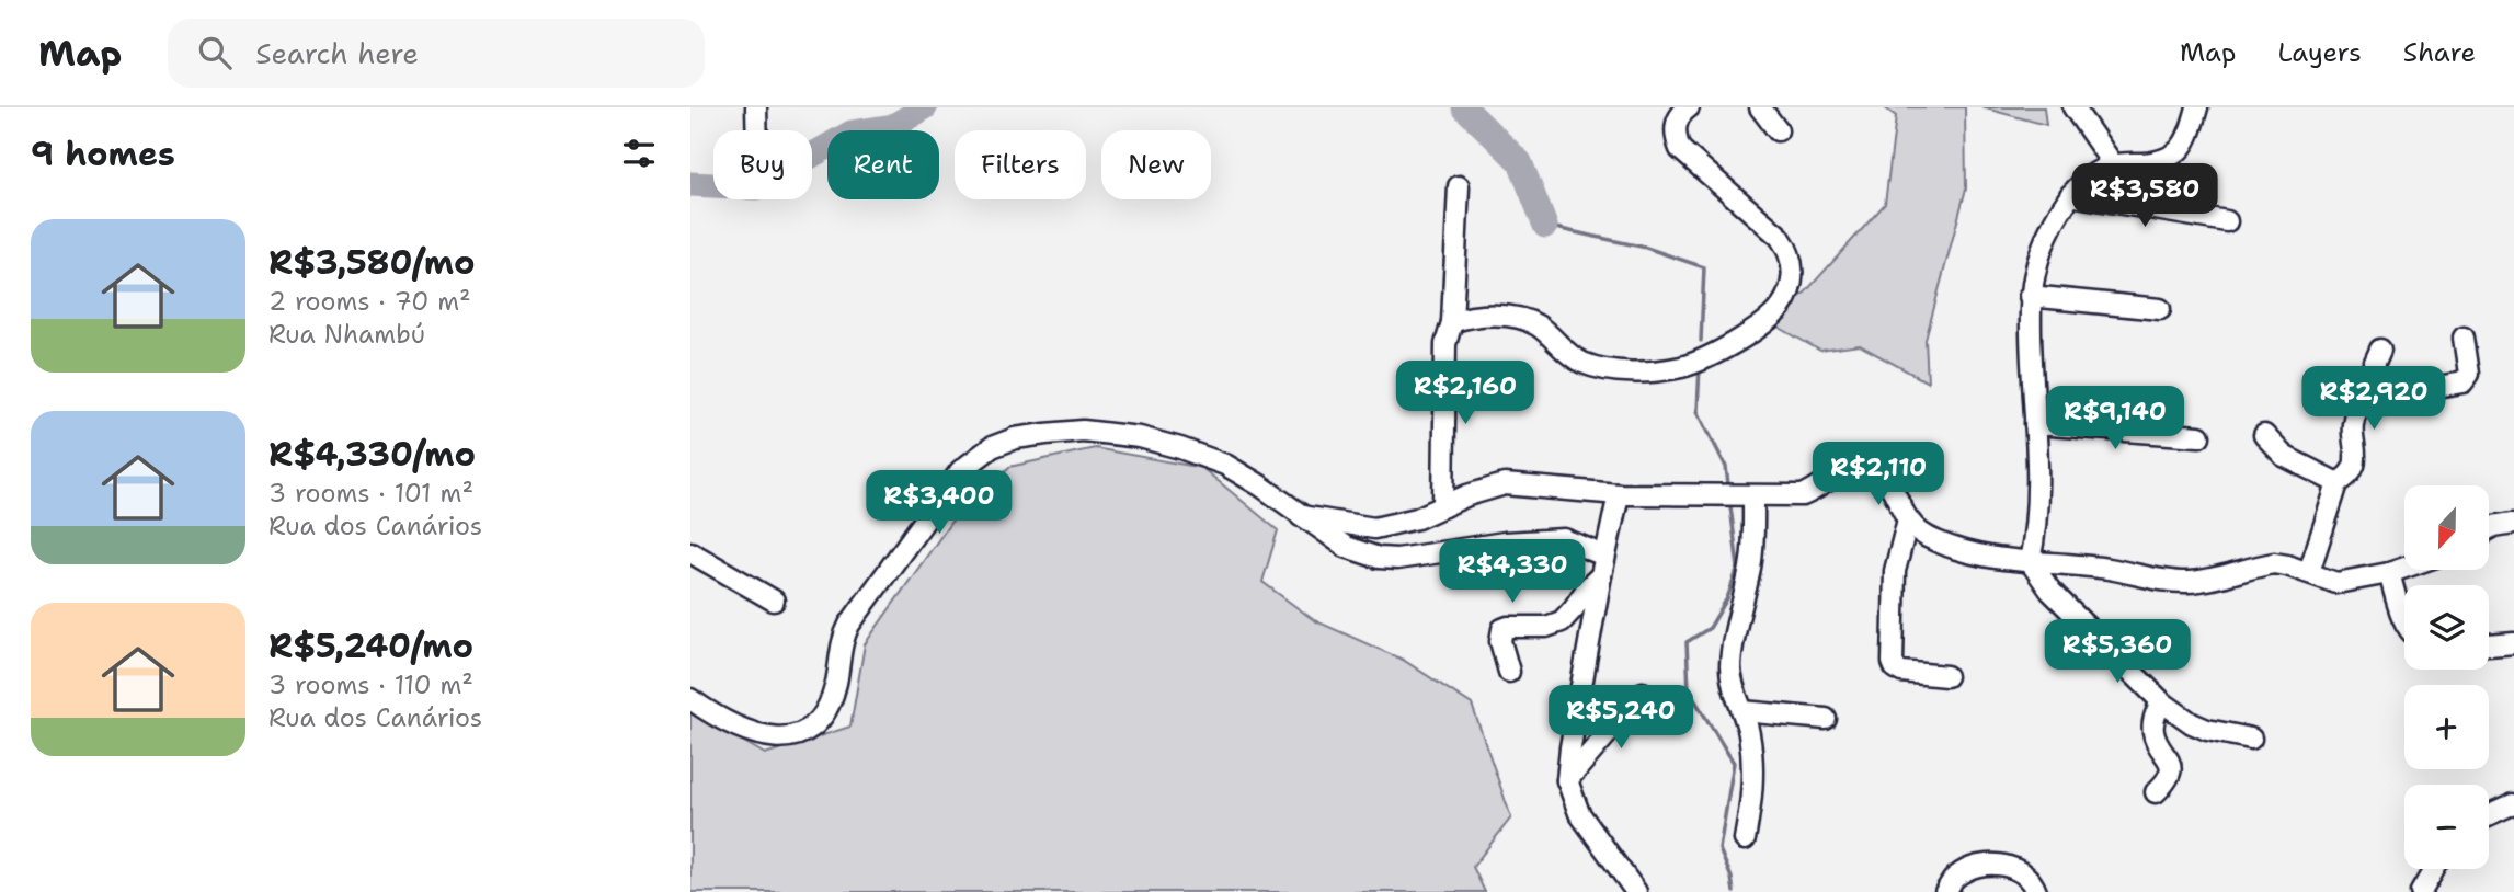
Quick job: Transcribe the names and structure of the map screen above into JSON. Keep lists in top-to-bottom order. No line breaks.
{"north":"bottom","page":{"header":"Map","search":"Search here","nav":["Map","Layers","Share"],"heading":"9 homes","chip":["Buy","Rent","Filters","New"],"price":["R$3,580","R$2,160","R$2,920","R$9,140","R$2,110","R$3,400","R$4,330","R$5,360","R$5,240"],"list":[{"name":"R$3,580/mo","note":"2 rooms · 70 m² · Rua Nhambú"},{"name":"R$4,330/mo","note":"3 rooms · 101 m² · Rua dos Canários"},{"name":"R$5,240/mo","note":"3 rooms · 110 m² · Rua dos Canários"}],"map_buttons":["+","−"]}}
